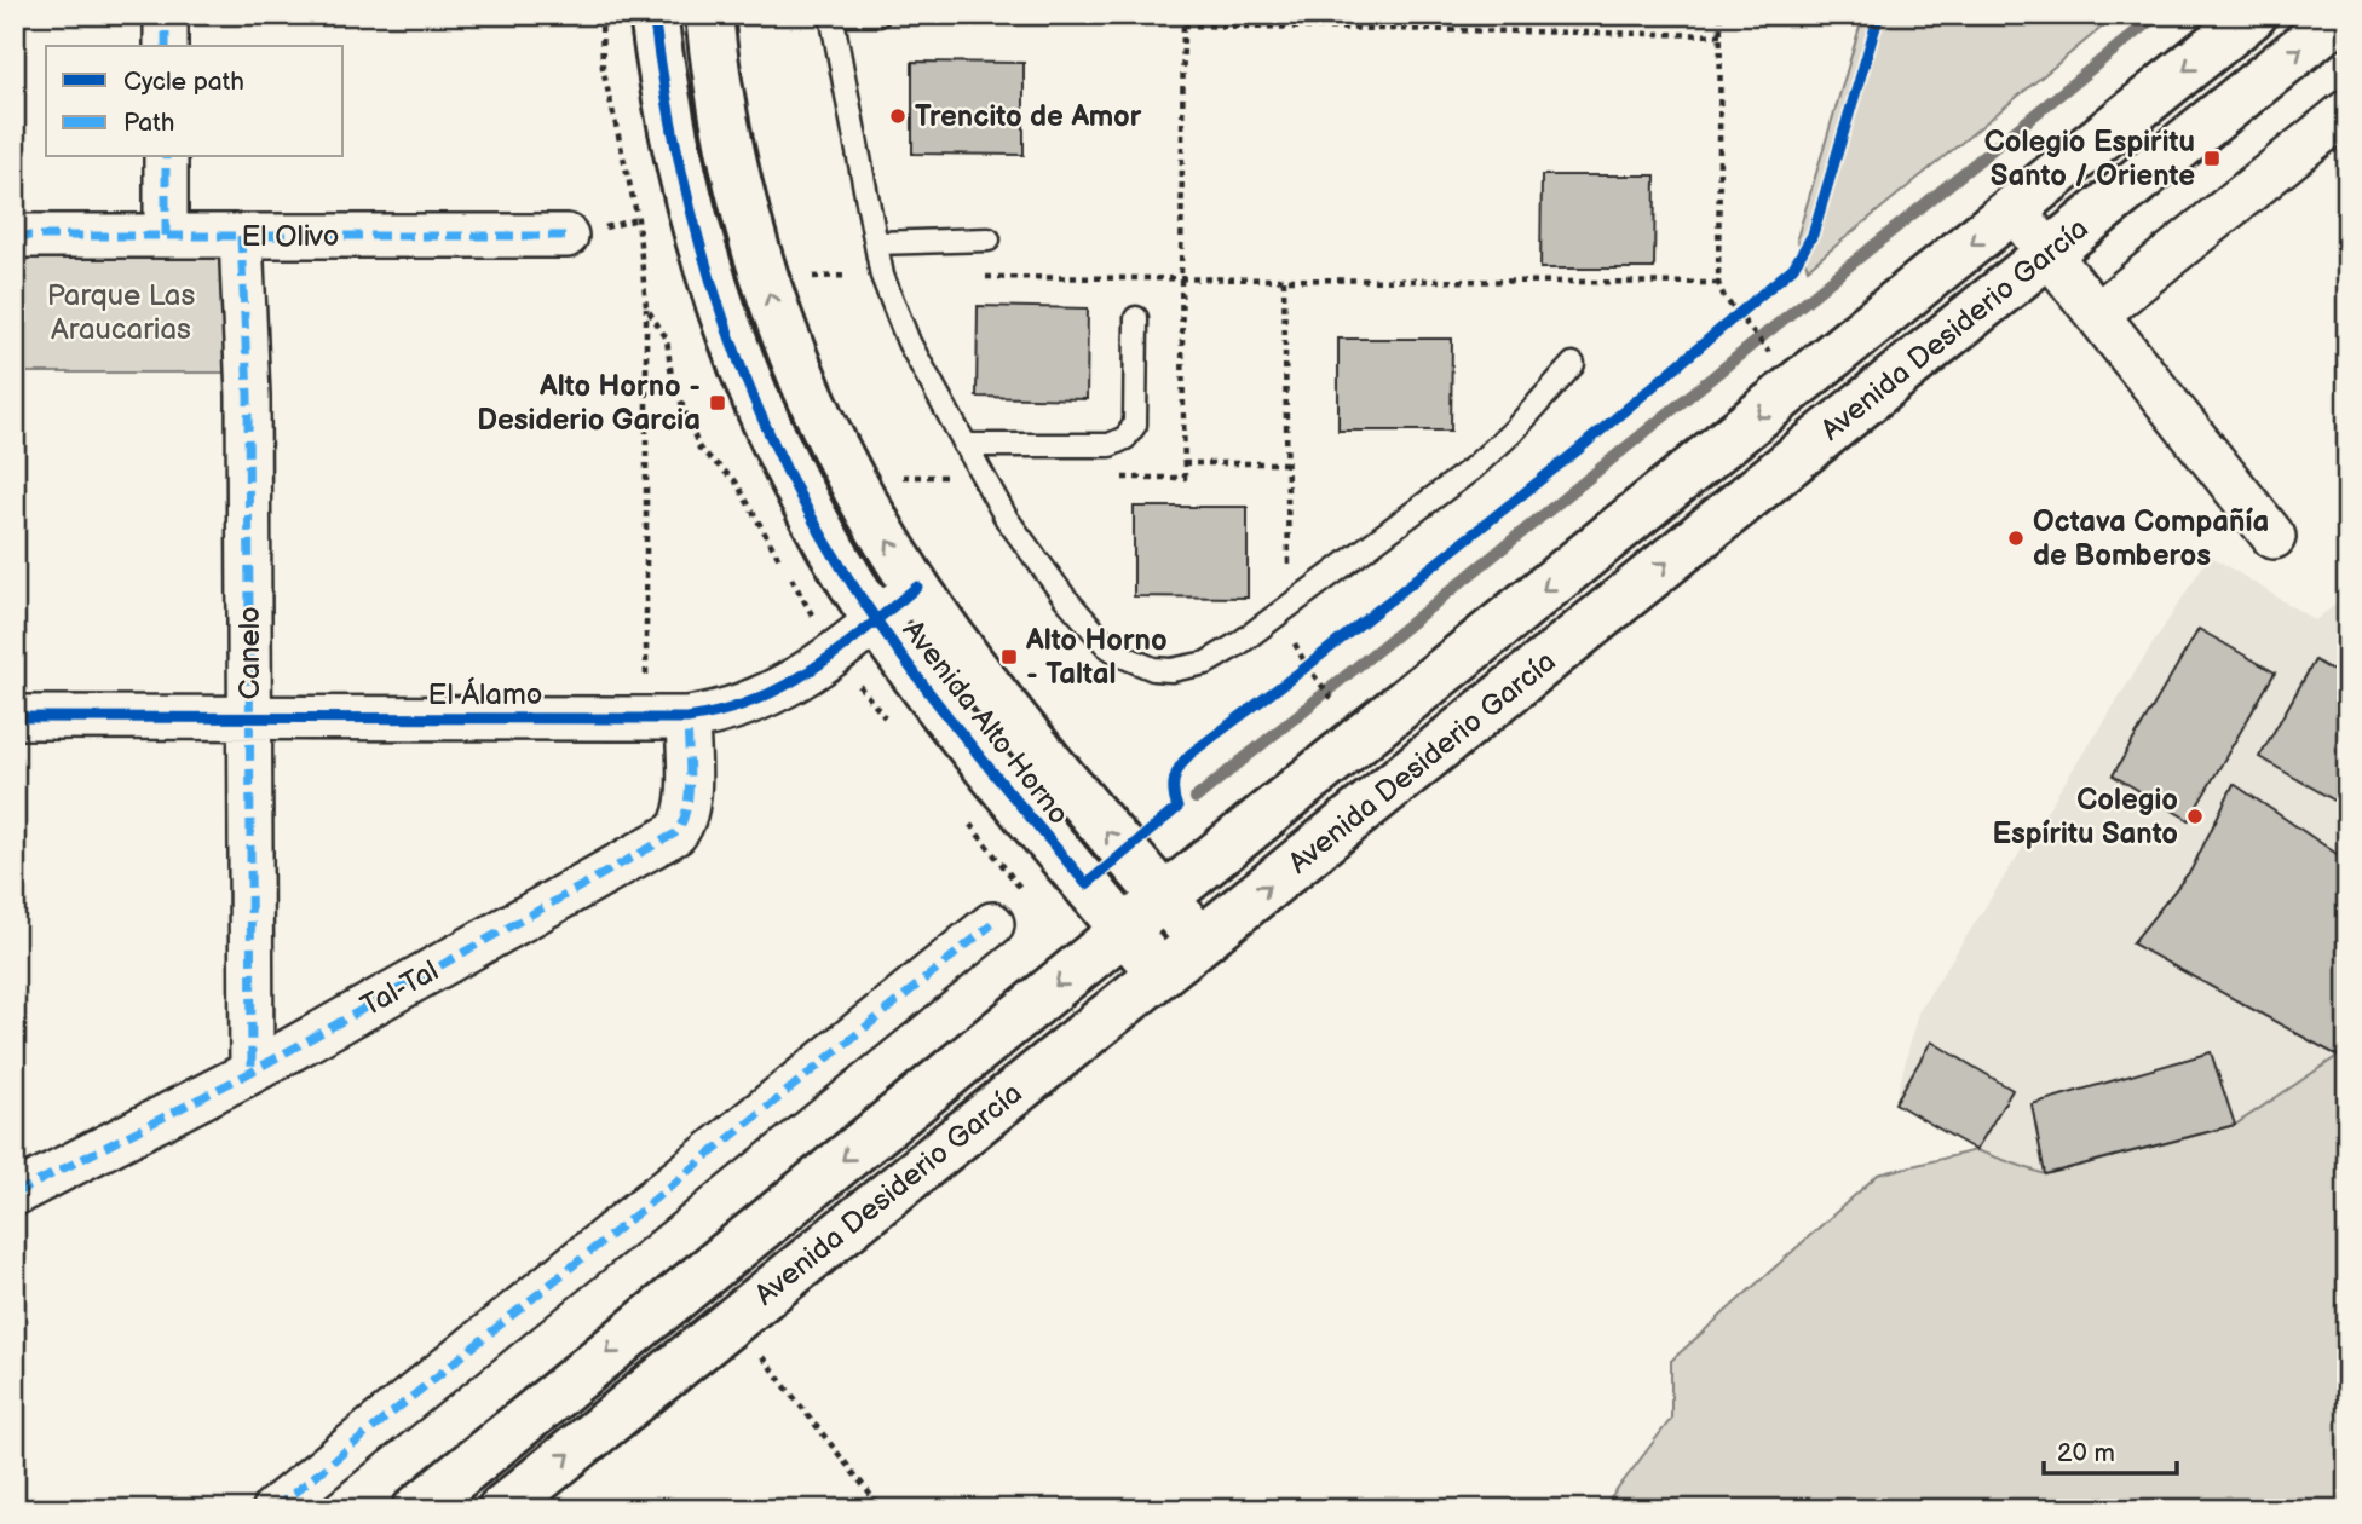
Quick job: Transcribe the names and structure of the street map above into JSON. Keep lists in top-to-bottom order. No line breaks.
{"streets":{"main road":["Avenida Desiderio García","Avenida Alto Horno"],"street":["El Olivo","Canelo","El Álamo","Tal-Tal"]},"crossings":[["El Olivo","Canelo"],["Avenida Desiderio García","Avenida Alto Horno"],["Canelo","El Álamo"],["Canelo","Tal-Tal"],["El Álamo","Avenida Alto Horno"],["El Álamo","Tal-Tal"]],"parks":["Parque Las Araucarias"],"places":{"other":["Trencito de Amor","Octava Compañía de Bomberos","Colegio Espíritu Santo"],"transit":["Colegio Espiritu Santo / Oriente","Alto Horno - Desiderio Garcia","Alto Horno - Taltal"]},"legend":["Cycle path","Path"],"scale_bar":"20 m"}
